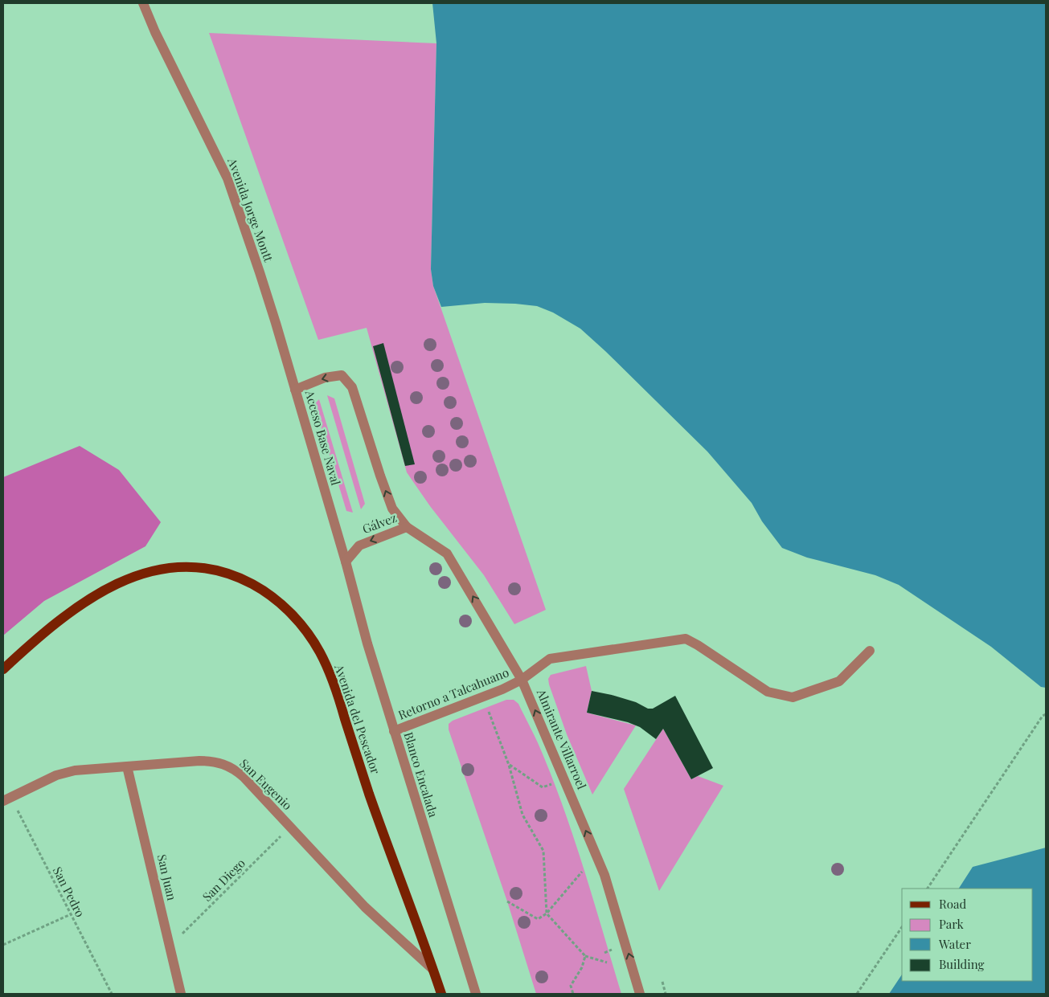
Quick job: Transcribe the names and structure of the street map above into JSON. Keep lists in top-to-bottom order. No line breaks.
{"streets":{"main road":["Avenida del Pescador"],"street":["Avenida Jorge Montt","Acceso Base Naval","Gálvez","Retorno a Talcahuano","Almirante Villarroel","Blanco Encalada","San Eugenio","San Juan"],"path":["San Diego","San Pedro"]},"crossings":[["Avenida Jorge Montt","Acceso Base Naval"],["Acceso Base Naval","Gálvez"],["Acceso Base Naval","Almirante Villarroel"],["Acceso Base Naval","Blanco Encalada"],["Gálvez","Almirante Villarroel"],["Gálvez","Blanco Encalada"],["Retorno a Talcahuano","Almirante Villarroel"],["Retorno a Talcahuano","Blanco Encalada"],["Avenida del Pescador","San Eugenio"],["San Eugenio","San Juan"],["San Eugenio","San Diego"],["San Eugenio","San Pedro"],["San Juan","San Diego"]],"one_way":["Gálvez","Almirante Villarroel"],"legend":["Road","Park","Water","Building"]}
